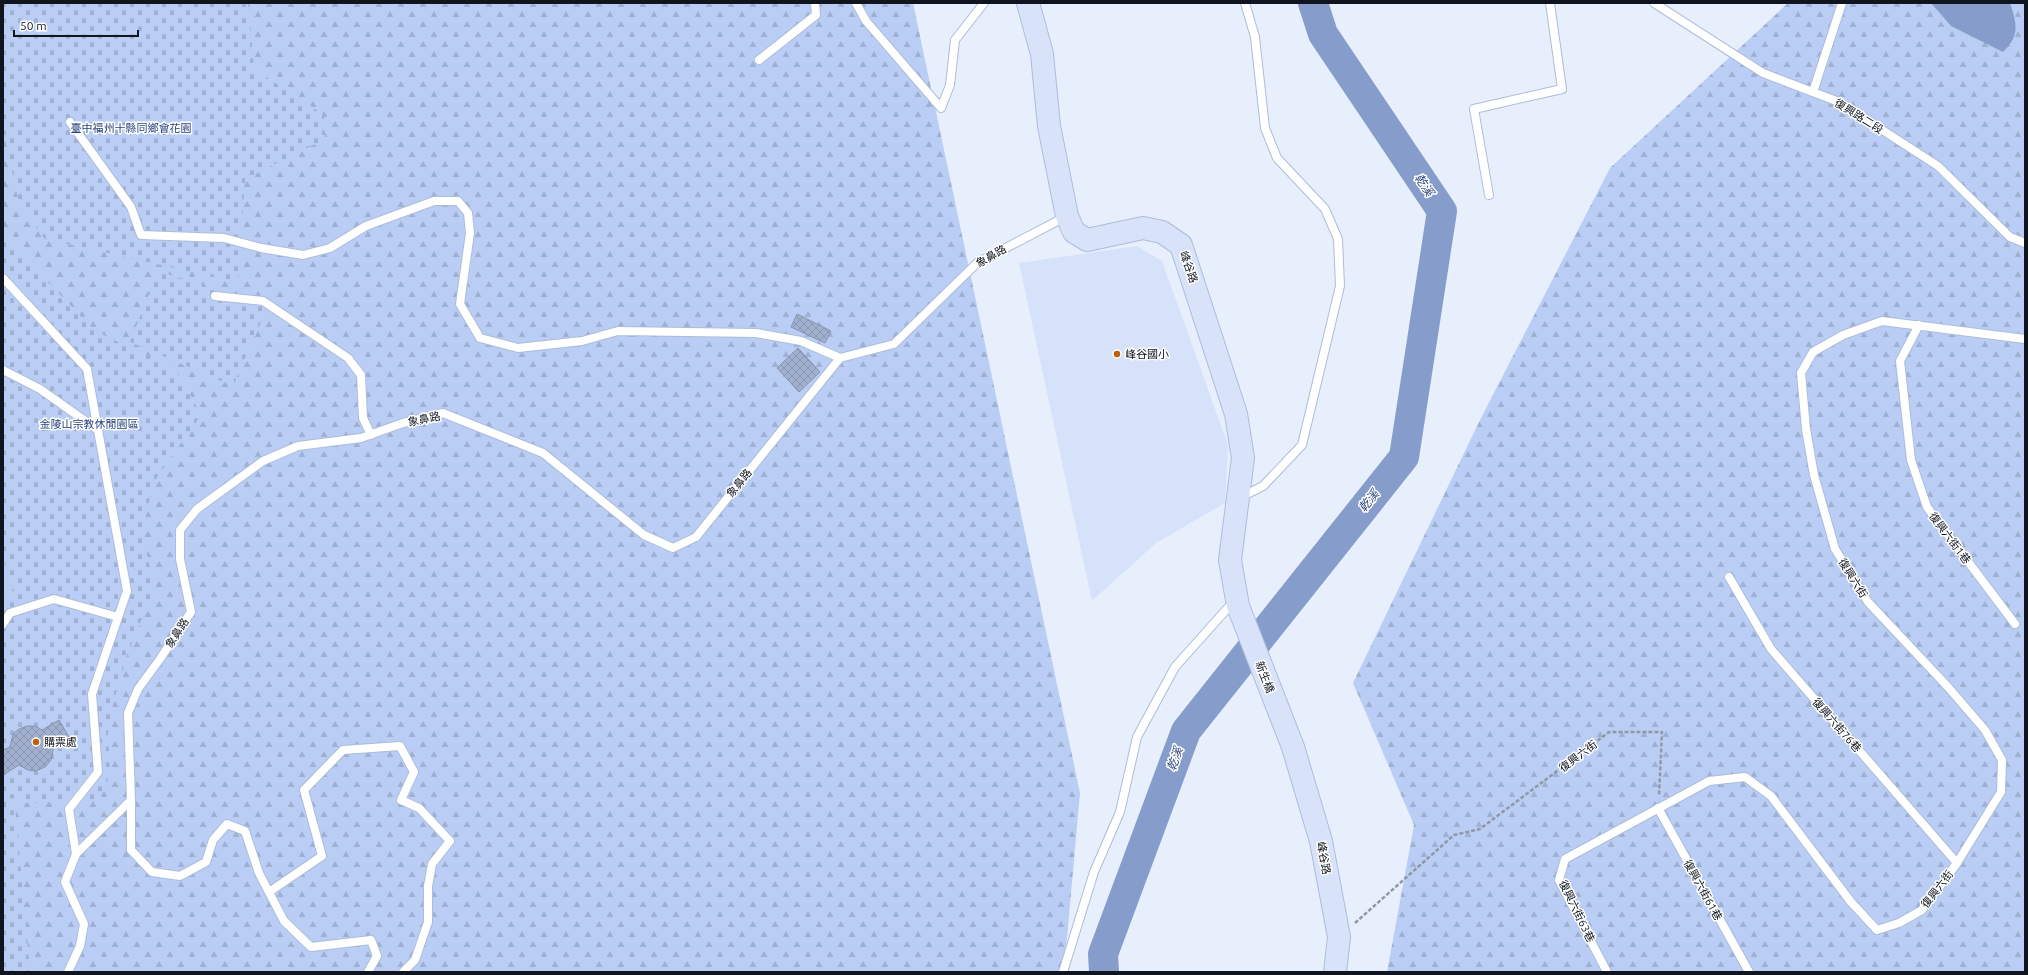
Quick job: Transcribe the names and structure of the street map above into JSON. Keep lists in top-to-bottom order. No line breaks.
{"streets":{"street":["峰谷路","新生橋"],"lane":["復興路二段","象鼻路","復興六街1巷","復興六街","復興六街76巷","復興六街61巷","復興六街63巷"]},"crossings":[["象鼻路","峰谷路"],["峰谷路","復興六街"],["峰谷路","新生橋"],["復興六街1巷","復興六街"],["復興六街","復興六街76巷"],["復興六街","復興六街61巷"],["復興六街","復興六街63巷"],["復興六街61巷","復興六街63巷"]],"water":["乾溪"],"parks":["臺中福州十縣同鄉會花園","金陵山宗教休閒園區"],"places":["峰谷國小","購票處"],"scale_bar":"50 m"}
